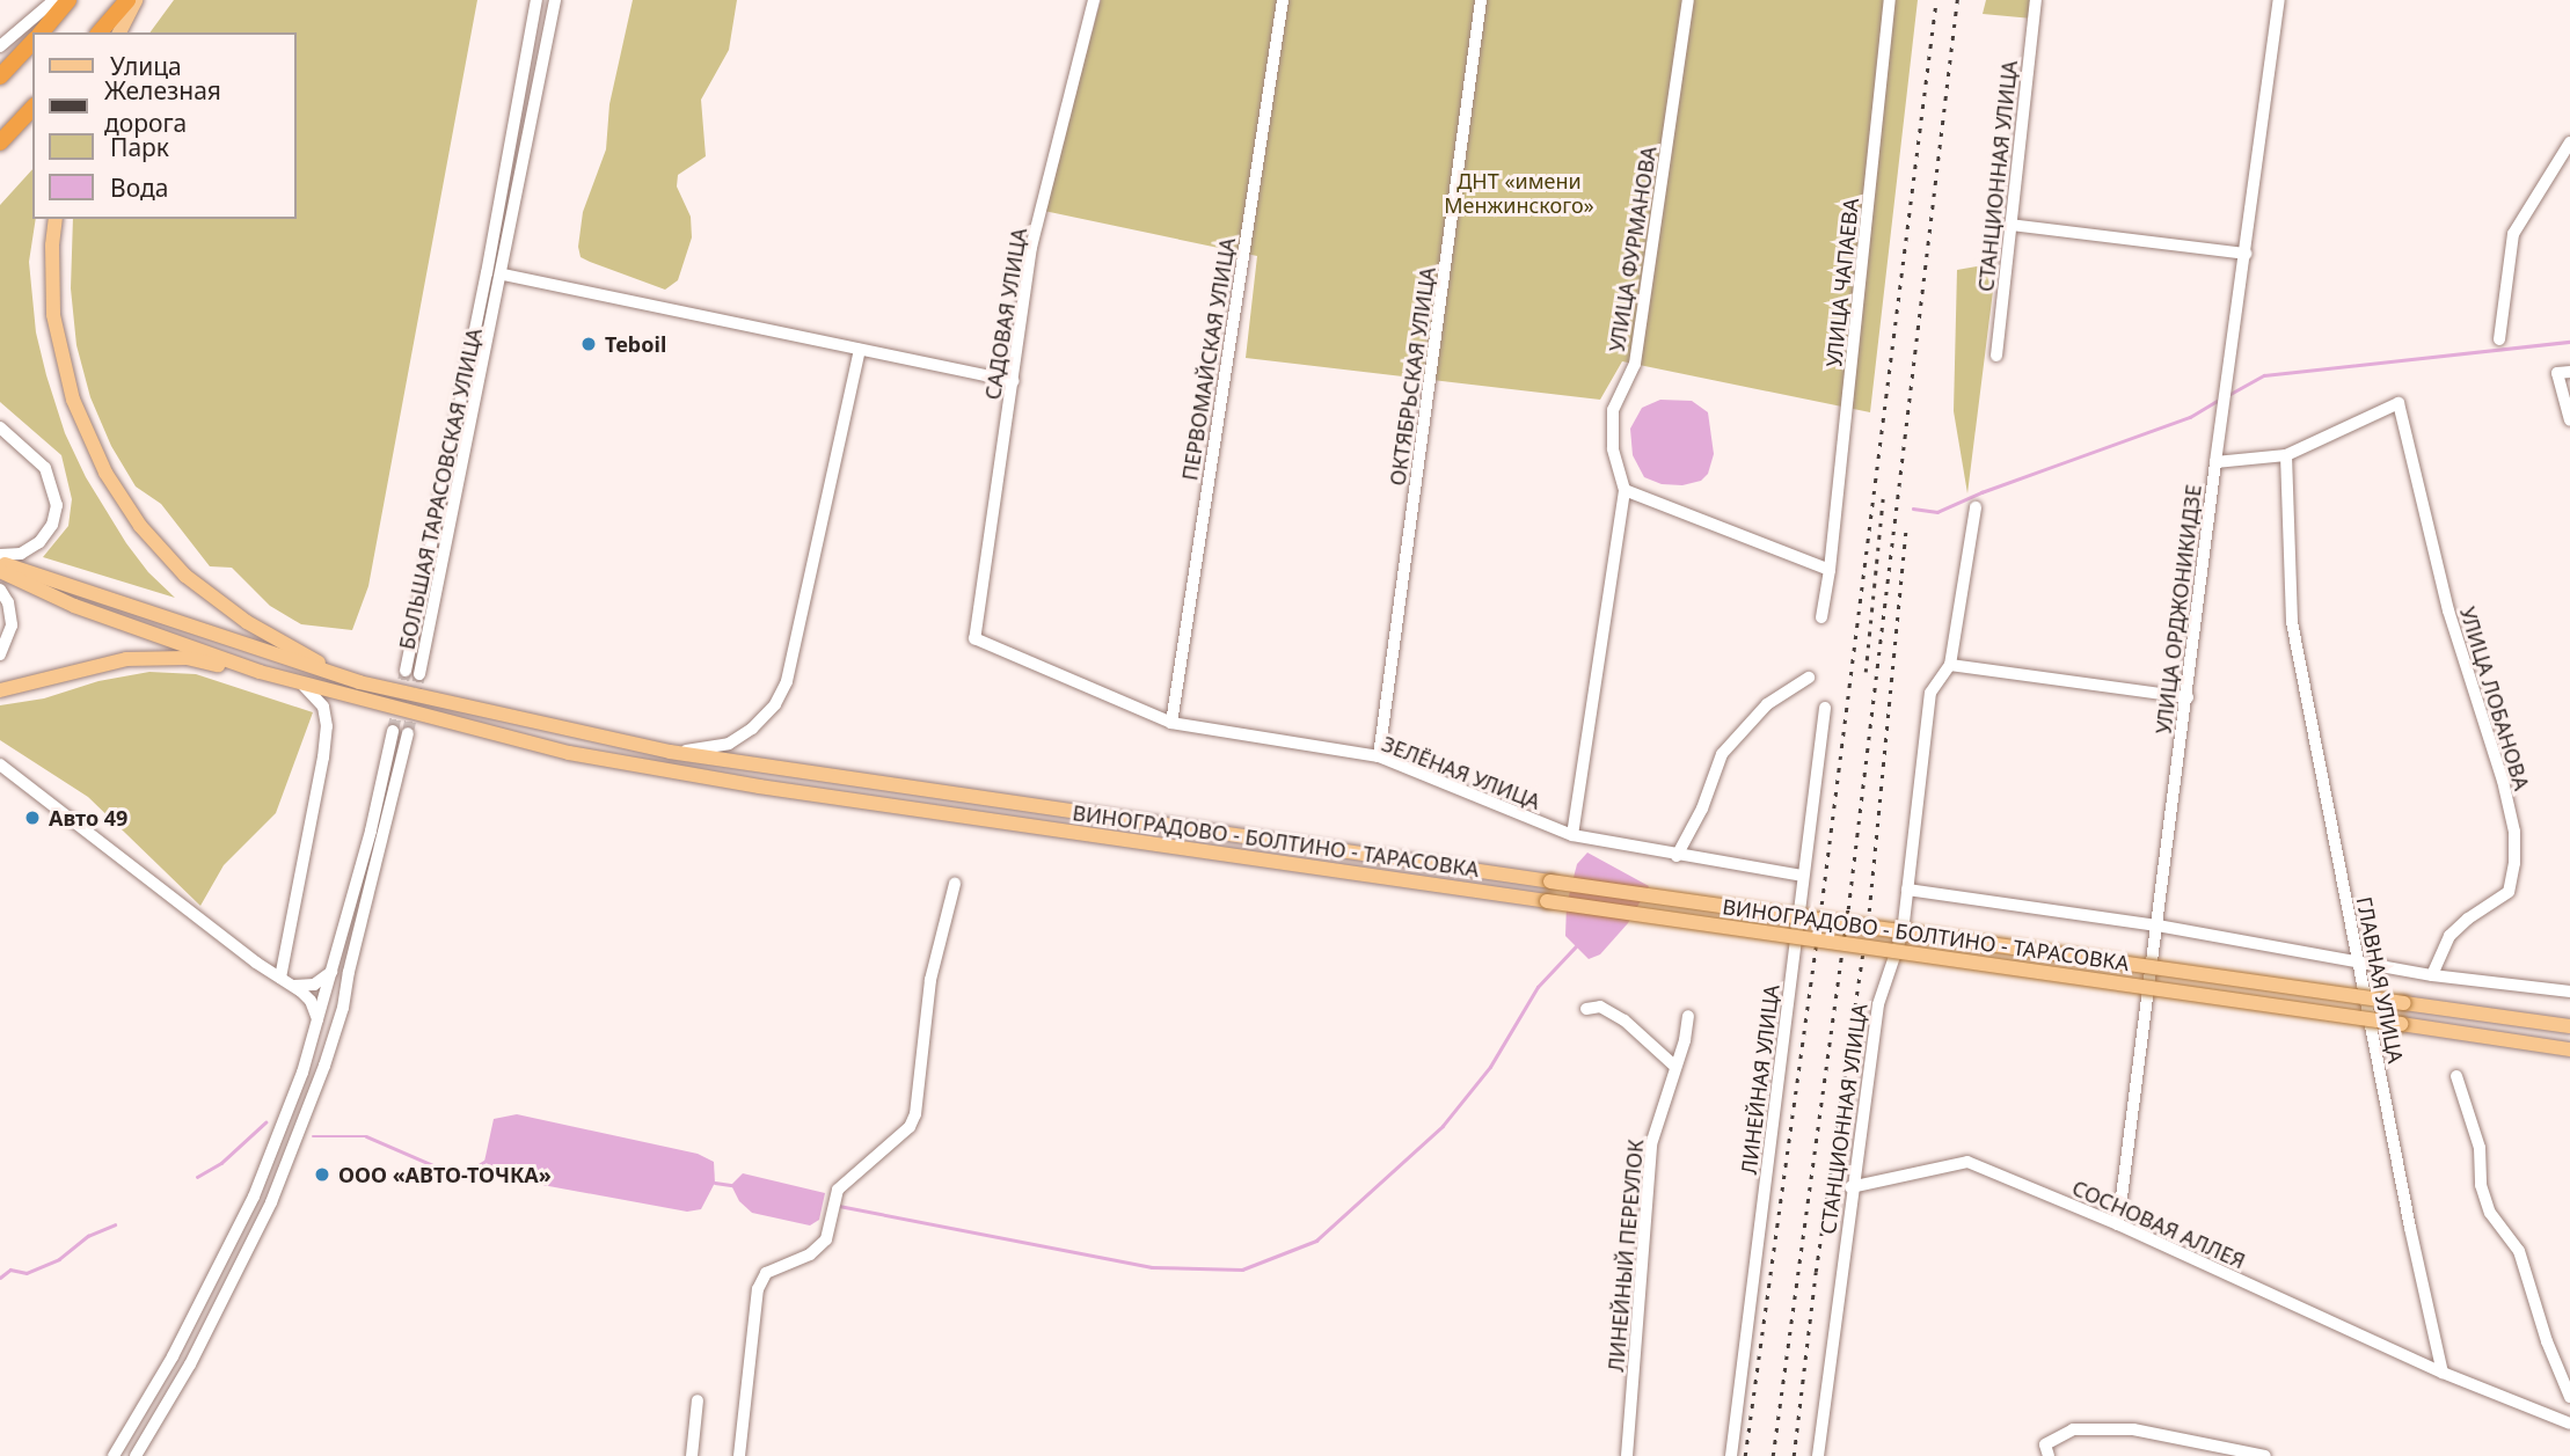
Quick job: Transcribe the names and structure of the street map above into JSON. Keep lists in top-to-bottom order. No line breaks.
{"streets":{"main road":["ВИНОГРАДОВО - БОЛТИНО - ТАРАСОВКА"],"street":["СТАНЦИОННАЯ УЛИЦА","УЛИЦА ФУРМАНОВА","УЛИЦА ЧАПАЕВА","САДОВАЯ УЛИЦА","ПЕРВОМАЙСКАЯ УЛИЦА","ОКТЯБРЬСКАЯ УЛИЦА","БОЛЬШАЯ ТАРАСОВСКАЯ УЛИЦА","УЛИЦА ОРДЖОНИКИДЗЕ","УЛИЦА ЛОБАНОВА","ЗЕЛЁНАЯ УЛИЦА","ГЛАВНАЯ УЛИЦА","ЛИНЕЙНАЯ УЛИЦА","СОСНОВАЯ АЛЛЕЯ","ЛИНЕЙНЫЙ ПЕРЕУЛОК"]},"crossings":[["СТАНЦИОННАЯ УЛИЦА","СОСНОВАЯ АЛЛЕЯ"],["УЛИЦА ФУРМАНОВА","ЗЕЛЁНАЯ УЛИЦА"],["САДОВАЯ УЛИЦА","ЗЕЛЁНАЯ УЛИЦА"],["ПЕРВОМАЙСКАЯ УЛИЦА","ЗЕЛЁНАЯ УЛИЦА"],["ОКТЯБРЬСКАЯ УЛИЦА","ЗЕЛЁНАЯ УЛИЦА"],["УЛИЦА ОРДЖОНИКИДЗЕ","СОСНОВАЯ АЛЛЕЯ"],["УЛИЦА ЛОБАНОВА","ГЛАВНАЯ УЛИЦА"],["ЗЕЛЁНАЯ УЛИЦА","ЛИНЕЙНАЯ УЛИЦА"],["ГЛАВНАЯ УЛИЦА","СОСНОВАЯ АЛЛЕЯ"]],"parks":["ДНТ «имени Менжинского»"],"places":["Teboil","Авто 49","ООО «АВТО-ТОЧКА»"],"legend":["Улица","Железная дорога","Парк","Вода"]}
